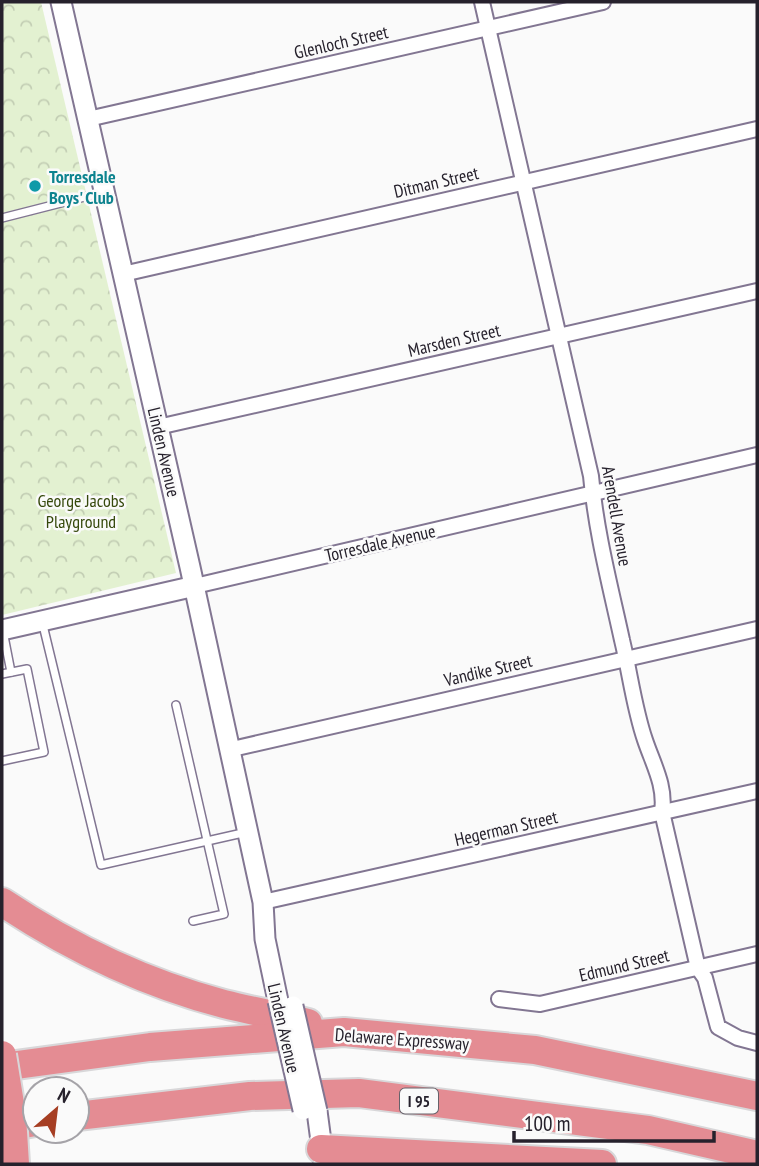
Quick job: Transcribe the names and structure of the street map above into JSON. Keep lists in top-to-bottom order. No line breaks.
{"streets":{"highway":["Delaware Expressway","I 95"],"street":["Glenloch Street","Ditman Street","Marsden Street","Linden Avenue","Arendell Avenue","Torresdale Avenue","Vandike Street","Hegerman Street","Edmund Street"]},"crossings":[["Glenloch Street","Linden Avenue"],["Glenloch Street","Arendell Avenue"],["Ditman Street","Linden Avenue"],["Ditman Street","Arendell Avenue"],["Marsden Street","Linden Avenue"],["Marsden Street","Arendell Avenue"],["Linden Avenue","Torresdale Avenue"],["Linden Avenue","Vandike Street"],["Linden Avenue","Hegerman Street"],["Arendell Avenue","Torresdale Avenue"],["Arendell Avenue","Vandike Street"],["Arendell Avenue","Hegerman Street"],["Arendell Avenue","Edmund Street"]],"parks":["George Jacobs Playground"],"places":["Torresdale Boys' Club"],"scale_bar":"100 m","north":"top right"}
